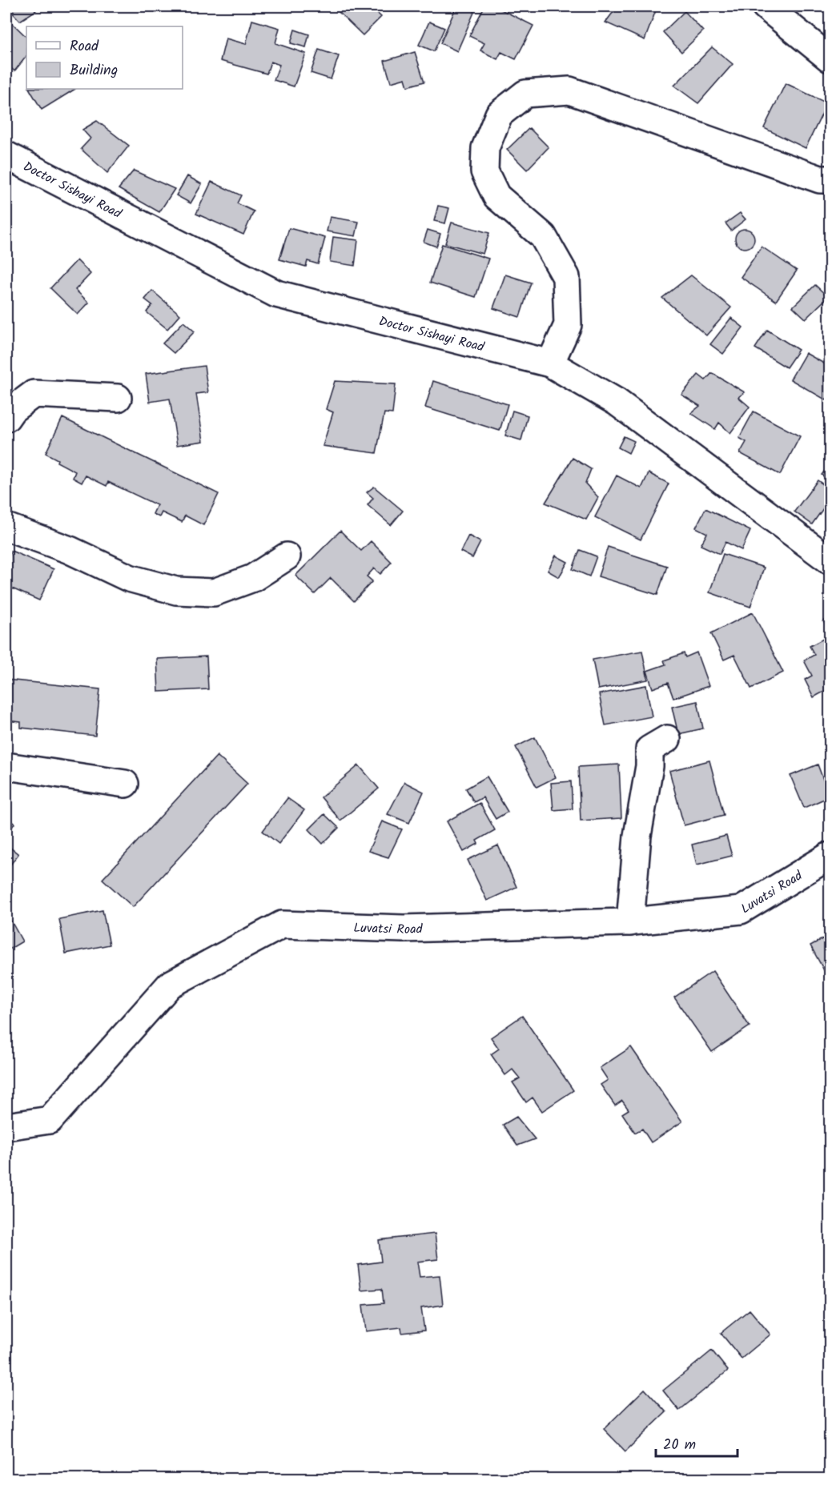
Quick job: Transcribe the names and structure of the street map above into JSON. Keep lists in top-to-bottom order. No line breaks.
{"streets":{"street":["Doctor Sishayi Road","Luvatsi Road"]},"legend":["Road","Building"],"scale_bar":"20 m"}
